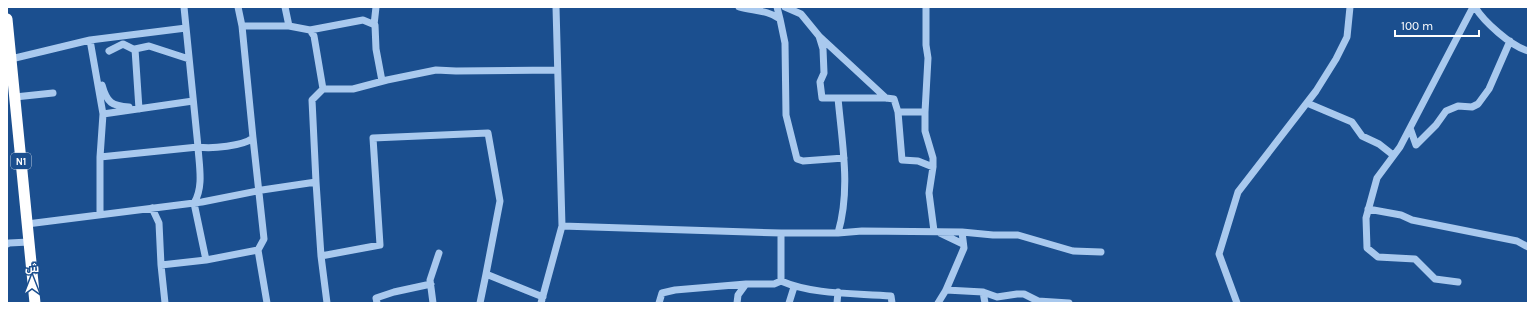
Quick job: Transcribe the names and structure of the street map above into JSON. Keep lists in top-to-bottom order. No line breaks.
{"streets":{"highway":["N1"]},"scale_bar":"100 m","north":"top"}
